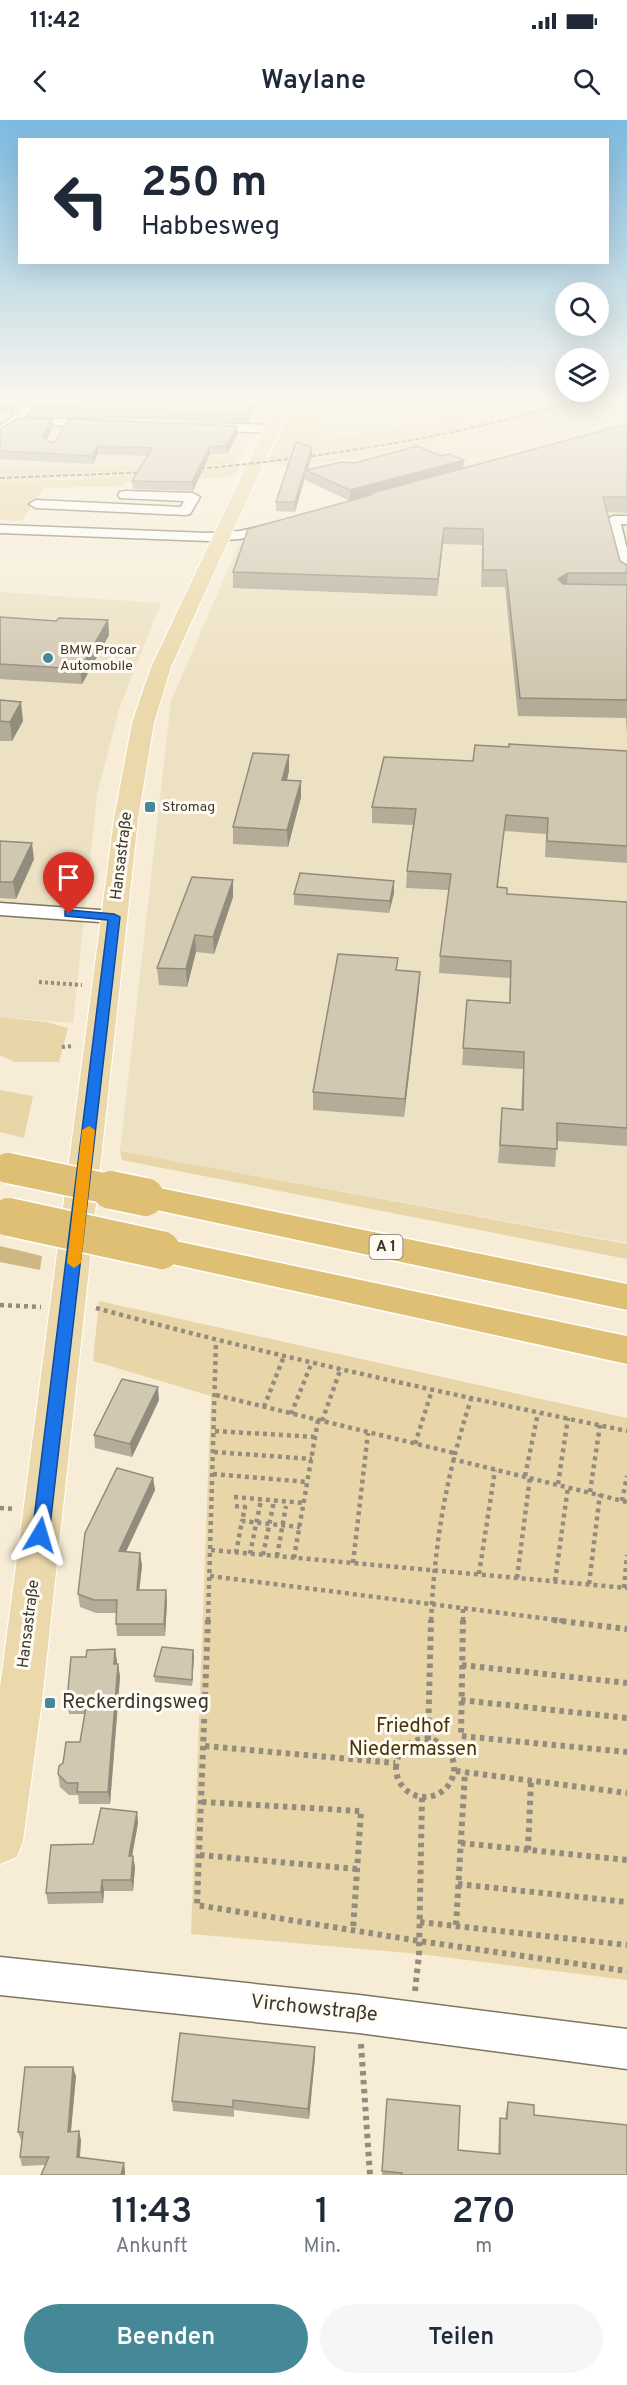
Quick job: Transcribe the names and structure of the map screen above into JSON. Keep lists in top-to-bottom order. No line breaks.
{"streets":{"highway":["A 1"],"main road":["Hansastraße"],"street":["Virchowstraße"]},"parks":["Friedhof Niedermassen"],"places":{"other":["BMW Procar Automobile"],"transit":["Stromag","Reckerdingsweg"]},"page":{"status":"11:42","header":"Waylane","turn":["250 m","Habbesweg"],"eta":["11:43","Ankunft","1","Min.","270","m"],"buttons":["Beenden","Teilen"]}}
